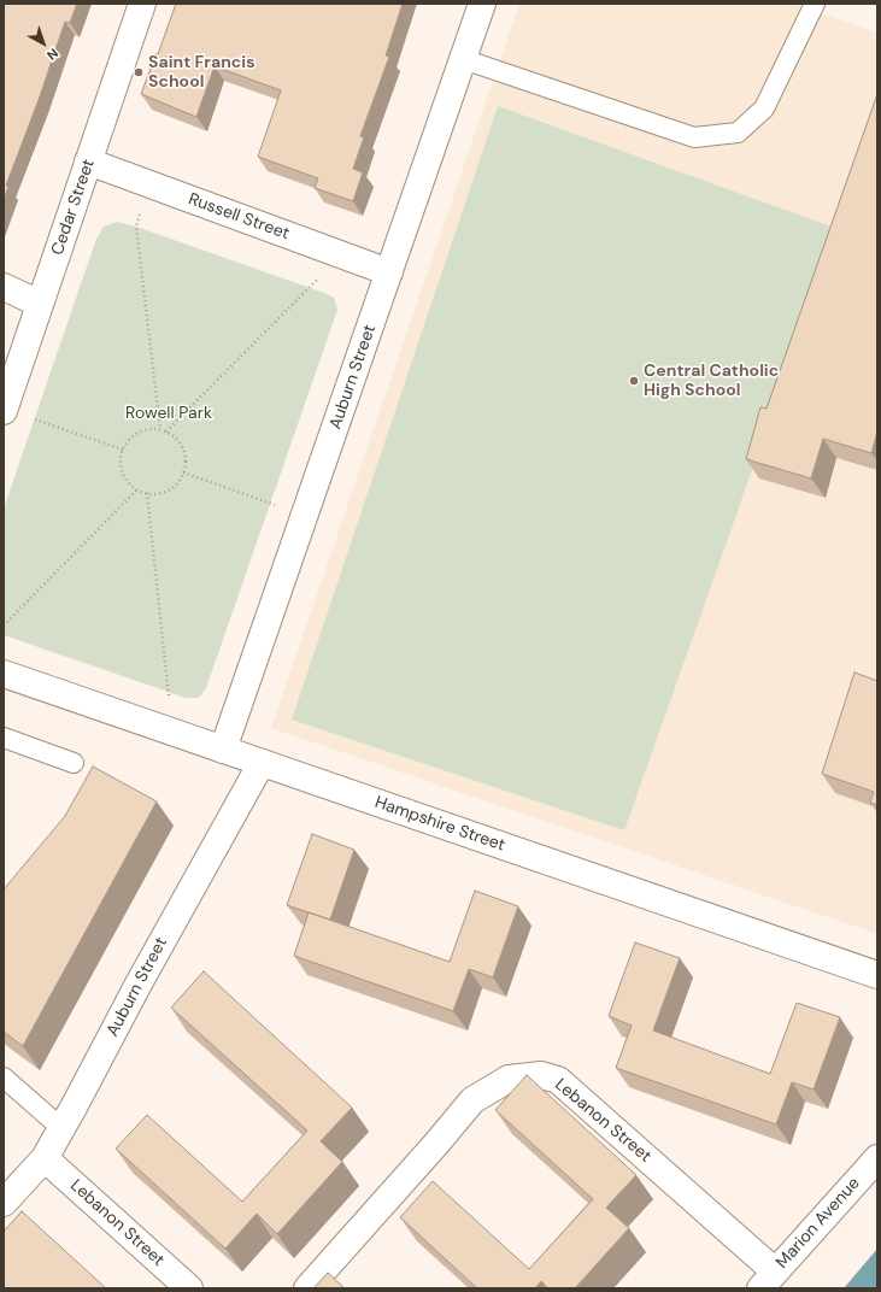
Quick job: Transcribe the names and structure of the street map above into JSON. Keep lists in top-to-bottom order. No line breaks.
{"streets":{"street":["Cedar Street","Russell Street","Auburn Street","Hampshire Street","Lebanon Street","Marion Avenue"]},"crossings":[["Cedar Street","Russell Street"],["Russell Street","Auburn Street"],["Auburn Street","Hampshire Street"],["Auburn Street","Lebanon Street"],["Lebanon Street","Marion Avenue"]],"parks":["Rowell Park"],"places":["Saint Francis School","Central Catholic High School"],"north":"bottom right"}
